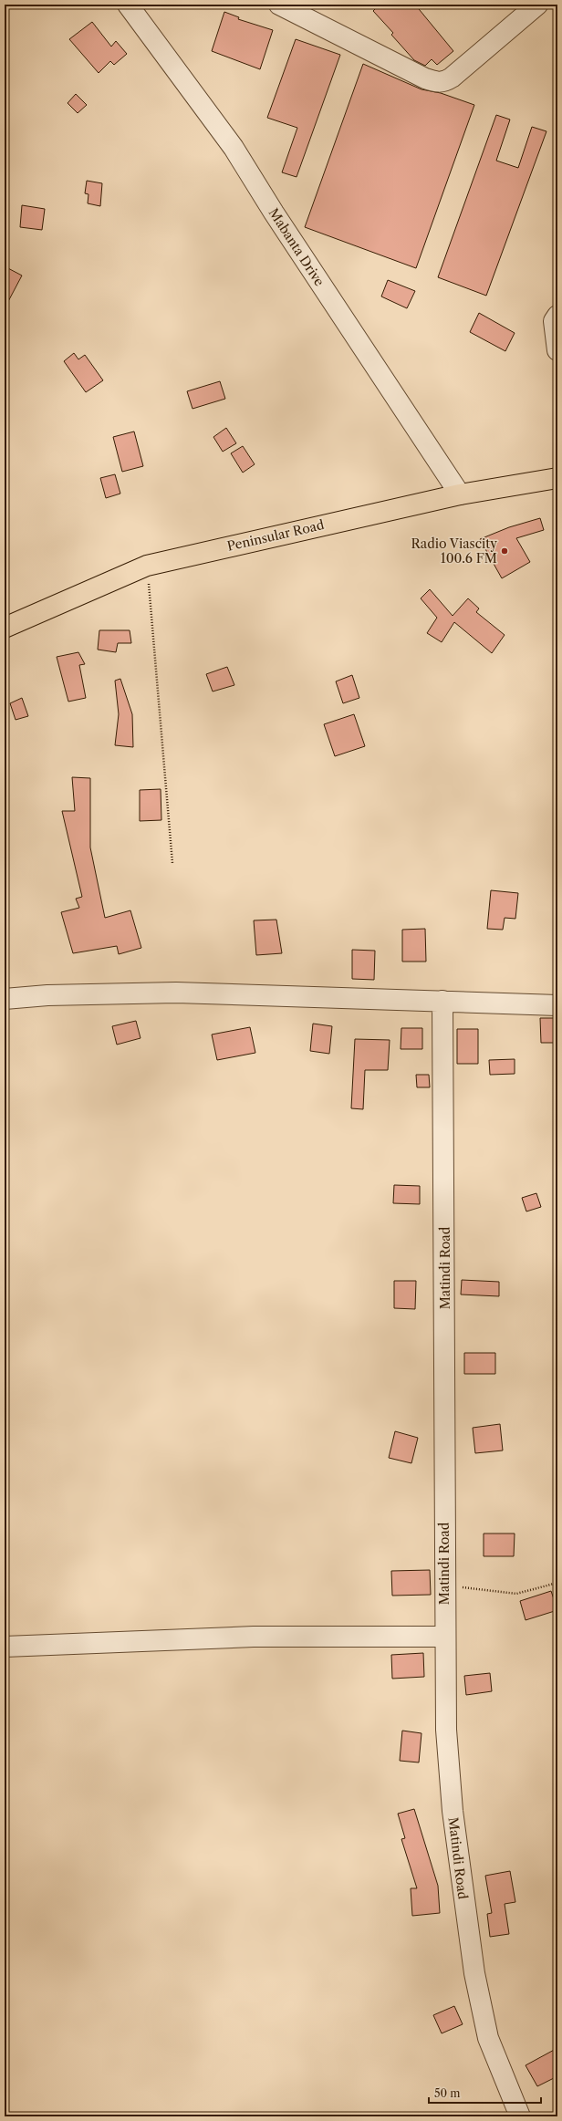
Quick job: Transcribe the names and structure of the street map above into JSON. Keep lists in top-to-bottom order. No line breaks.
{"streets":{"main road":["Peninsular Road"],"street":["Mabanta Drive","Matindi Road"]},"crossings":[["Mabanta Drive","Peninsular Road"]],"places":["Radio Viascity 100.6 FM"],"scale_bar":"50 m"}
